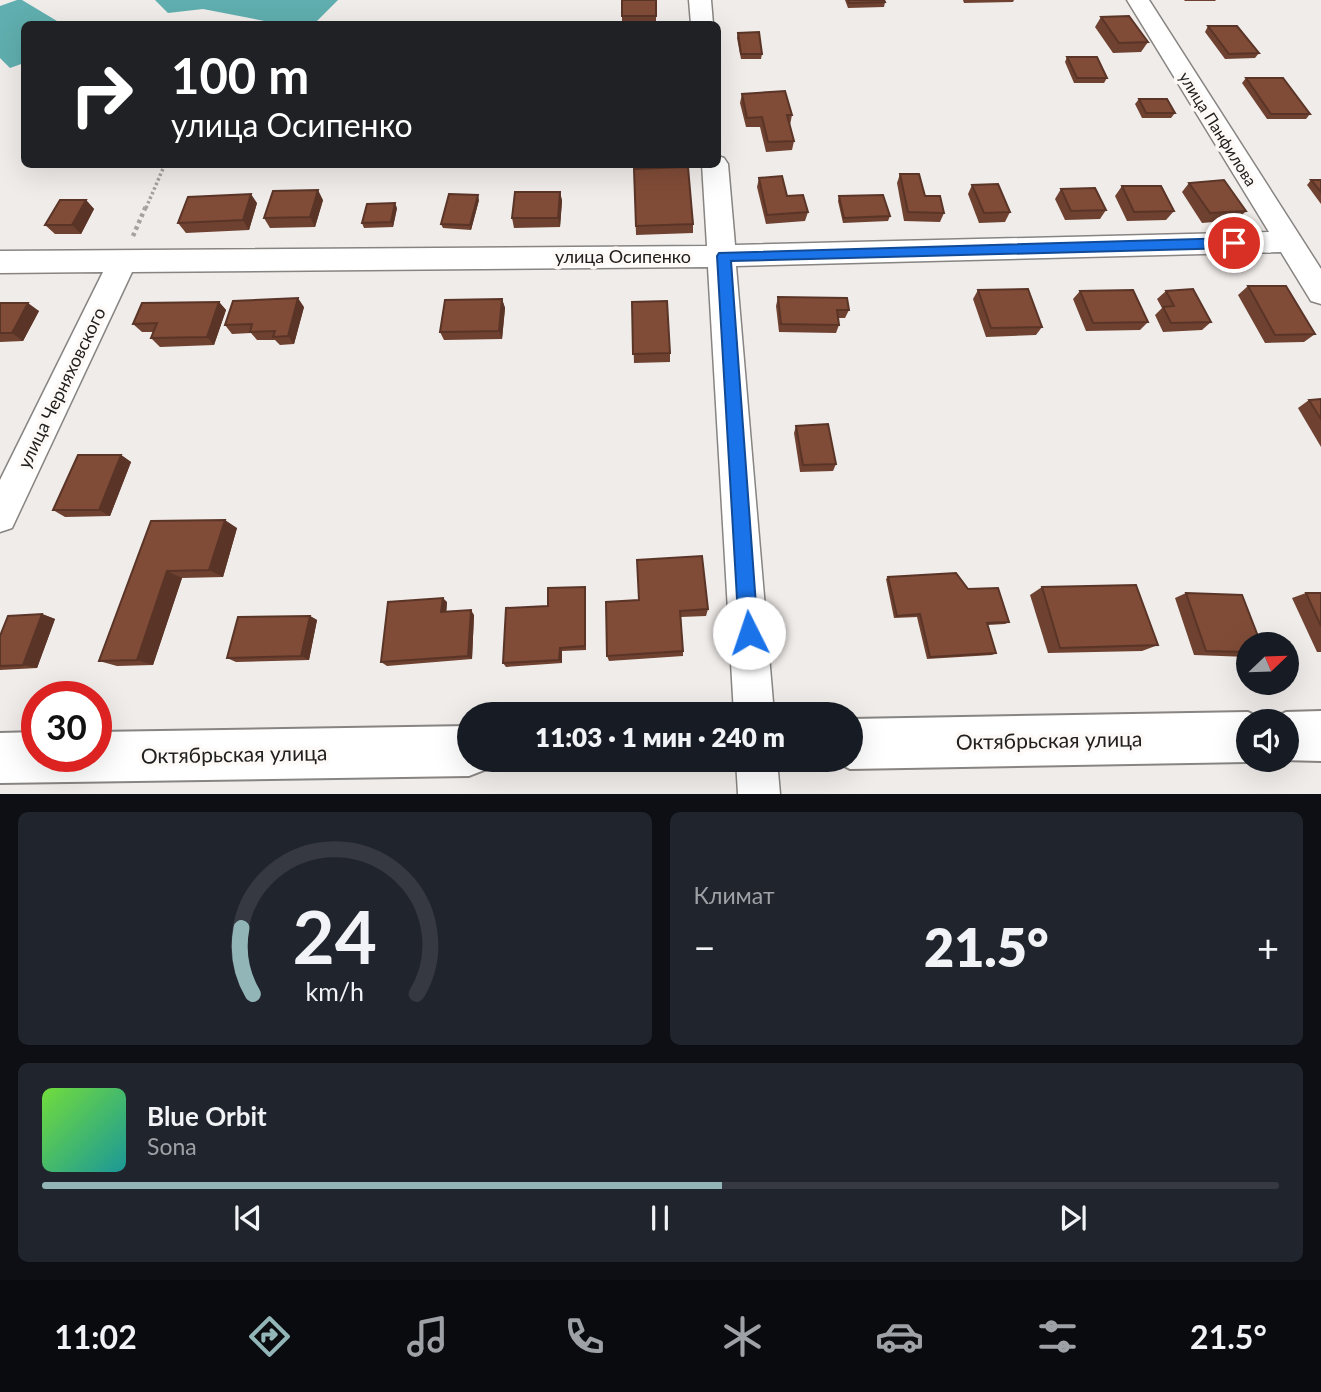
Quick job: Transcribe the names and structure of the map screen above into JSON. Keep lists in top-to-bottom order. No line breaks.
{"streets":{"street":["улица Панфилова","улица Осипенко","улица Черняховского","Октябрьская улица"]},"crossings":[["улица Панфилова","улица Осипенко"],["улица Осипенко","улица Черняховского"]],"north":"top right","page":{"turn":["100 m","улица Осипенко"],"limit":"30","trip":"11:03 · 1 мин · 240 m","tile":"Климат","heat":["−","21.5°","+"],"song":["Blue Orbit","Sona"],"tabs":["11:02","21.5°"],"gauge":["24","km/h"]}}
